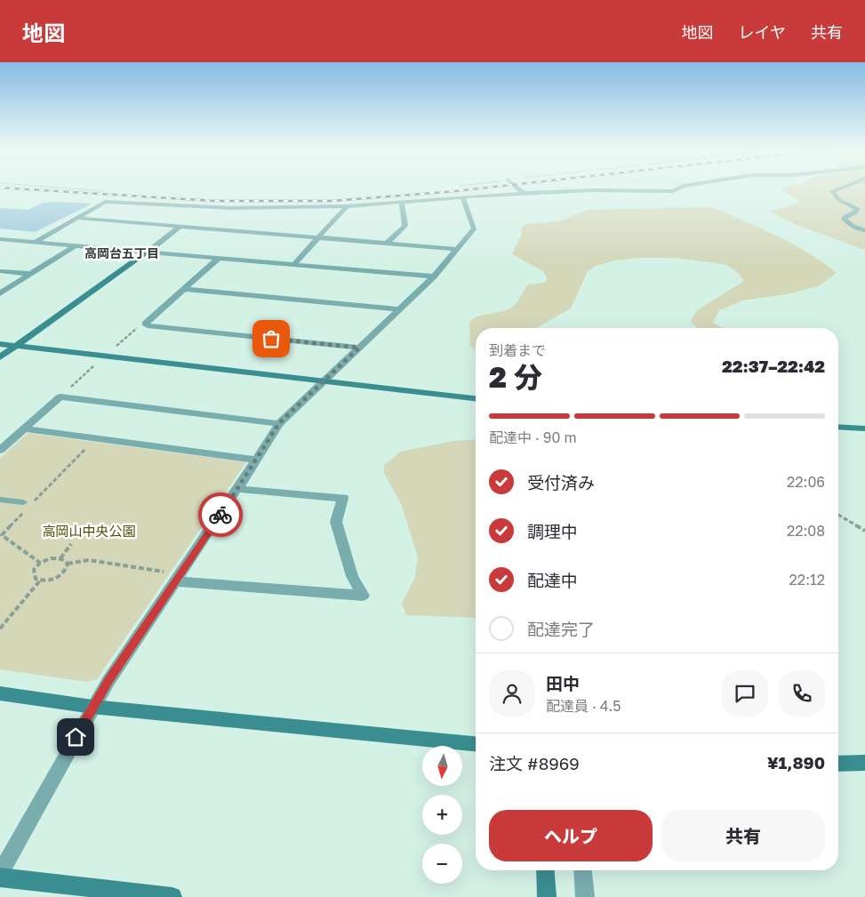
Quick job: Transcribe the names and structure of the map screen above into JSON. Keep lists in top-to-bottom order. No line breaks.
{"districts":["高岡台五丁目"],"parks":["高岡山中央公園"],"north":"bottom","page":{"header":"地図","nav":["地図","レイヤ","共有"],"heading":["2 分","到着まで","22:37–22:42"],"panel":["田中","配達員 · 4.5","注文 #8969","¥1,890"],"bar":"配達中 · 90 m","list":[["受付済み","22:06"],["調理中","22:08"],["配達中","22:12"],"配達完了"],"map_buttons":["+","−"],"buttons":["ヘルプ","共有"]}}
